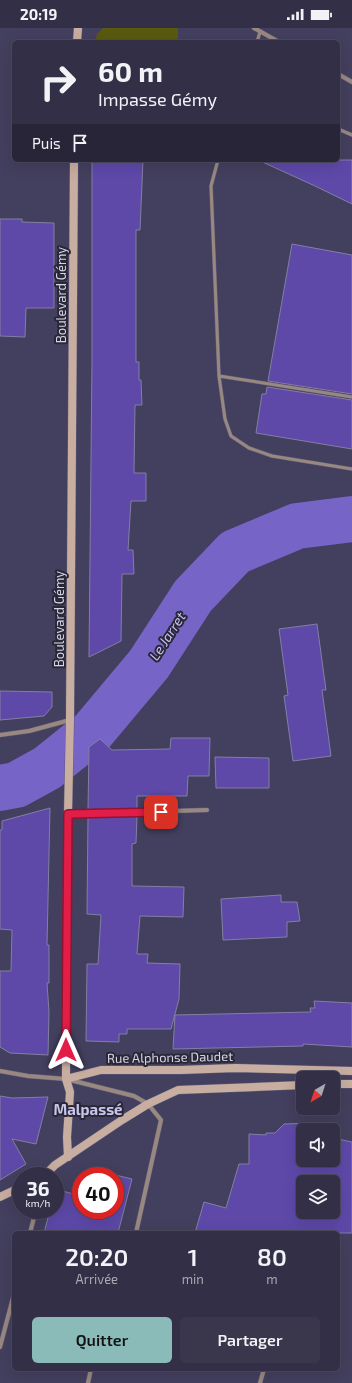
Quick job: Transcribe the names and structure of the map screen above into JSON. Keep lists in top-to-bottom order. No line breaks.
{"streets":{"street":["Boulevard Gémy","Rue Alphonse Daudet"]},"crossings":[["Boulevard Gémy","Rue Alphonse Daudet"]],"districts":["Malpassé"],"water":["Le Jarret"],"north":"bottom left","page":{"status":"20:19","turn":["60 m","Impasse Gémy"],"then":"Puis","speed":"36 km/h","limit":"40","eta":["20:20","Arrivée","1","min","80","m"],"buttons":["Quitter","Partager"]}}
